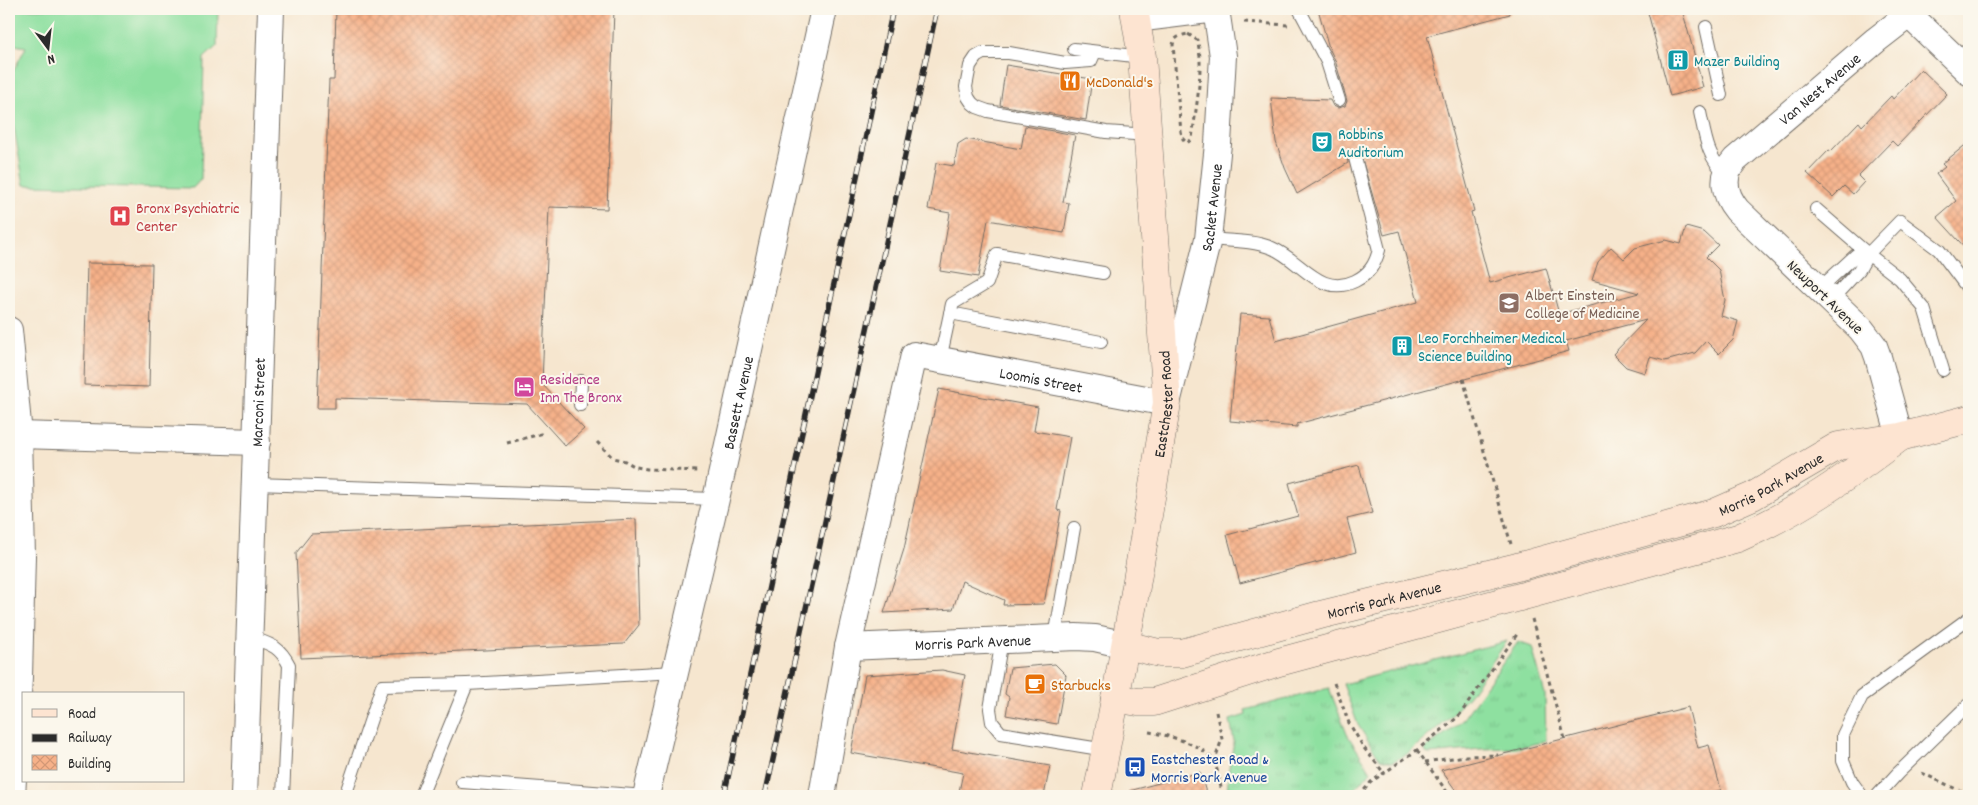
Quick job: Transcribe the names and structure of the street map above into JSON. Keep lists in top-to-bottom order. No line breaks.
{"streets":{"main road":["Eastchester Road","Morris Park Avenue"],"street":["Van Nest Avenue","Sacket Avenue","Newport Avenue","Loomis Street","Marconi Street","Bassett Avenue"]},"crossings":[["Van Nest Avenue","Newport Avenue"],["Sacket Avenue","Loomis Street"],["Sacket Avenue","Eastchester Road"],["Newport Avenue","Morris Park Avenue"],["Loomis Street","Eastchester Road"],["Loomis Street","Morris Park Avenue"],["Eastchester Road","Morris Park Avenue"]],"places":{"building":["Mazer Building","Leo Forchheimer Medical Science Building"],"restaurant":["McDonald's"],"theatre":["Robbins Auditorium"],"hospital":["Bronx Psychiatric Center"],"school or university":["Albert Einstein College of Medicine"],"hotel":["Residence Inn The Bronx"],"cafe":["Starbucks"],"bus stop":["Eastchester Road & Morris Park Avenue"]},"legend":["Road","Railway","Building"],"north":"bottom"}
